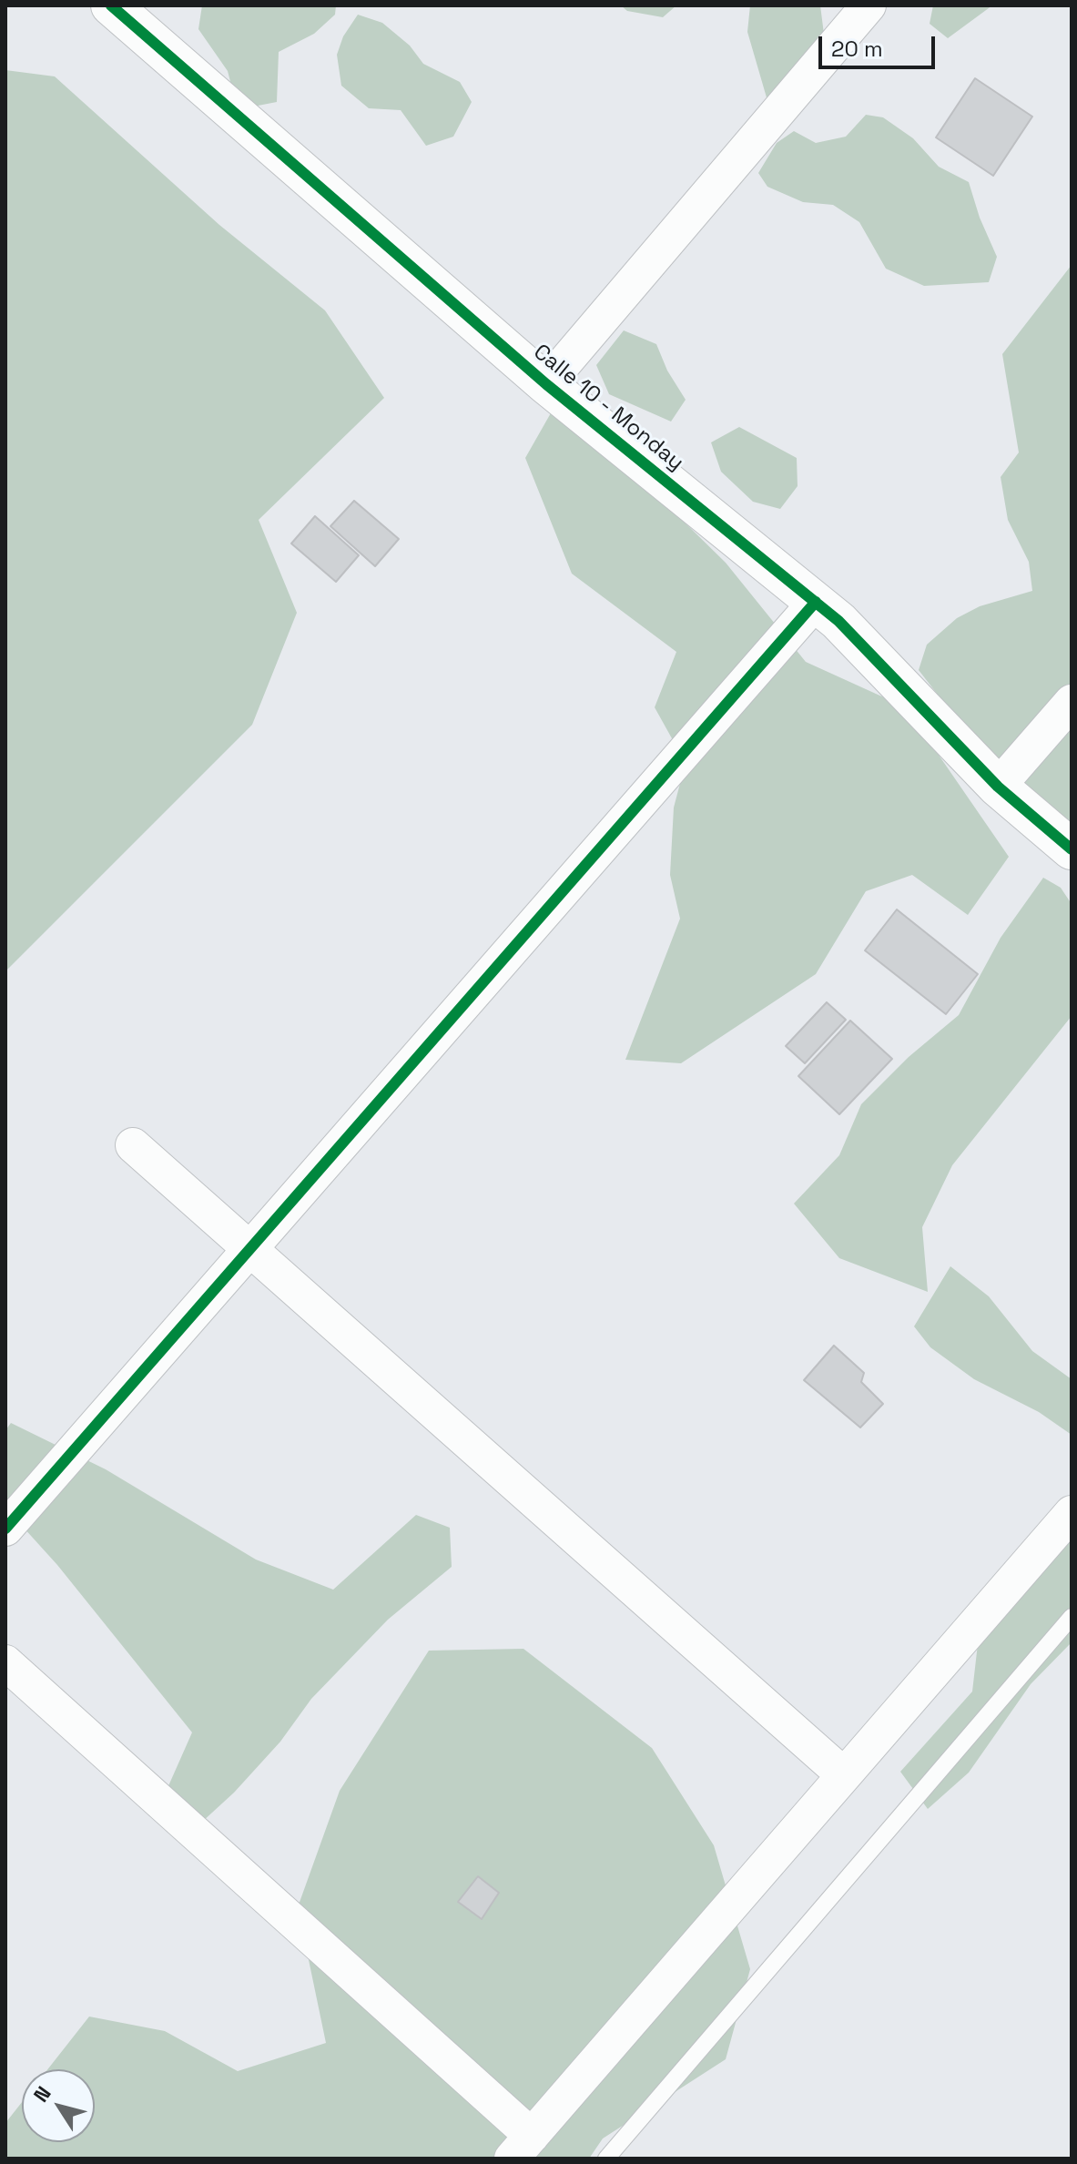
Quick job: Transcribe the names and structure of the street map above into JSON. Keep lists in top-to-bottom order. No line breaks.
{"streets":{"street":["Calle 10 - Monday"]},"scale_bar":"20 m","north":"top left"}
